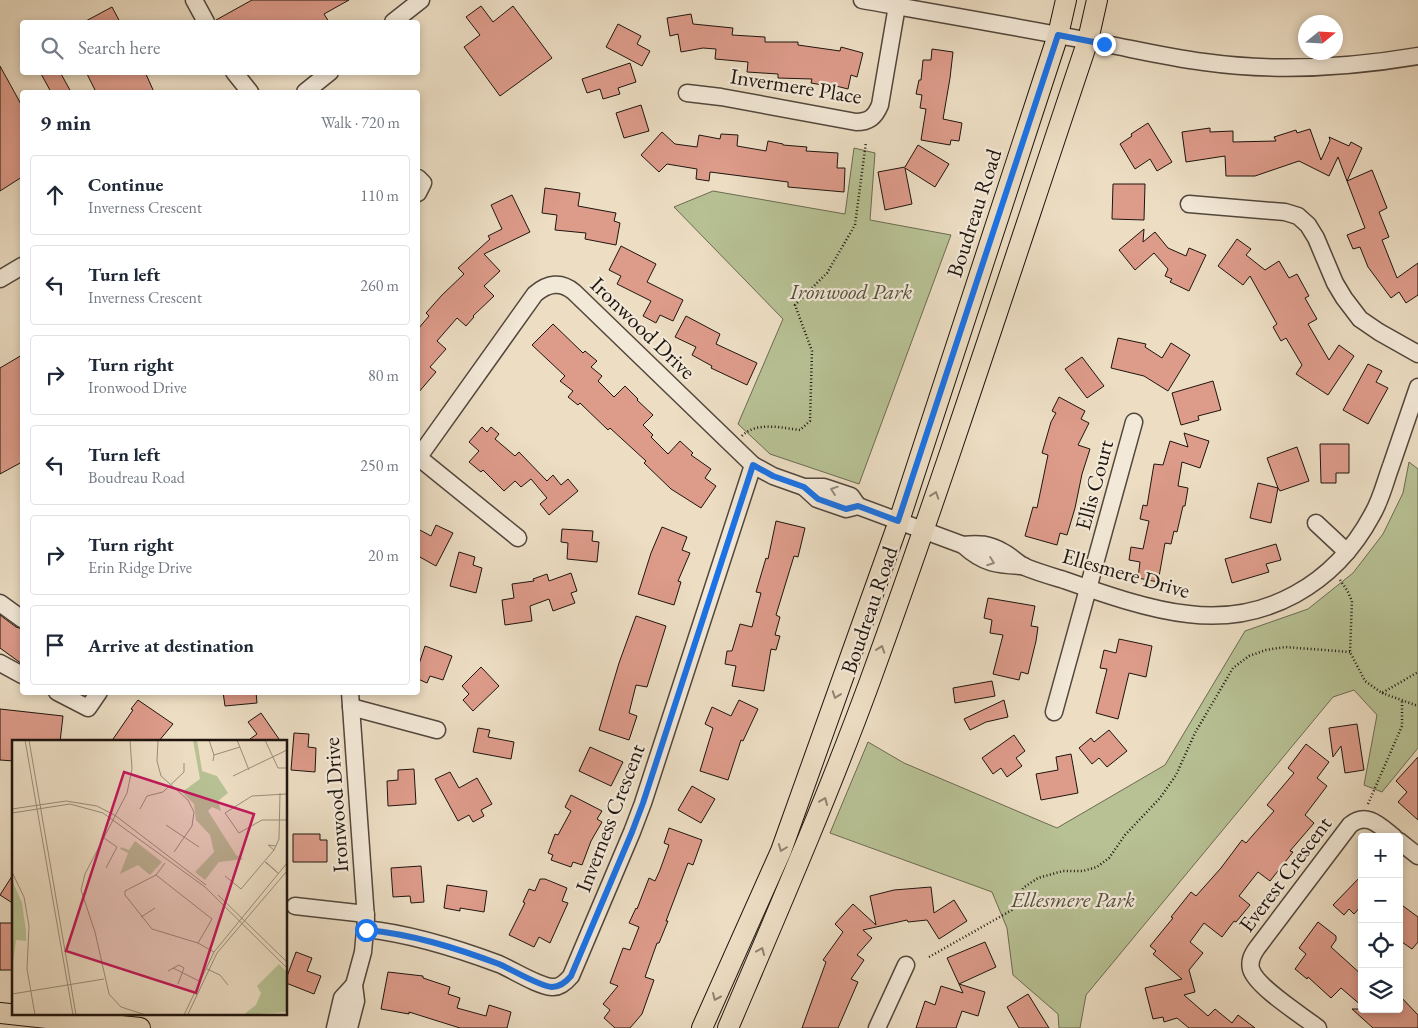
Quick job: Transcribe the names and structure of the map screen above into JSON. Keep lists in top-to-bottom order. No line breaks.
{"streets":{"main road":["Boudreau Road"],"street":["Invermere Place","Ironwood Drive","Ellis Court","Ellesmere Drive","Inverness Crescent","Everest Crescent"]},"crossings":[["Boudreau Road","Ironwood Drive"],["Boudreau Road","Ellesmere Drive"],["Ironwood Drive","Ellesmere Drive"],["Ironwood Drive","Inverness Crescent"],["Ellis Court","Ellesmere Drive"]],"parks":["Ironwood Park","Ellesmere Park"],"north":"right","page":{"search":"Search here","heading":["9 min","Walk · 720 m"],"list":[["Continue","Inverness Crescent","110 m"],["Turn left","Inverness Crescent","260 m"],["Turn right","Ironwood Drive","80 m"],["Turn left","Boudreau Road","250 m"],["Turn right","Erin Ridge Drive","20 m"],"Arrive at destination"],"map_buttons":["+","−"]}}
